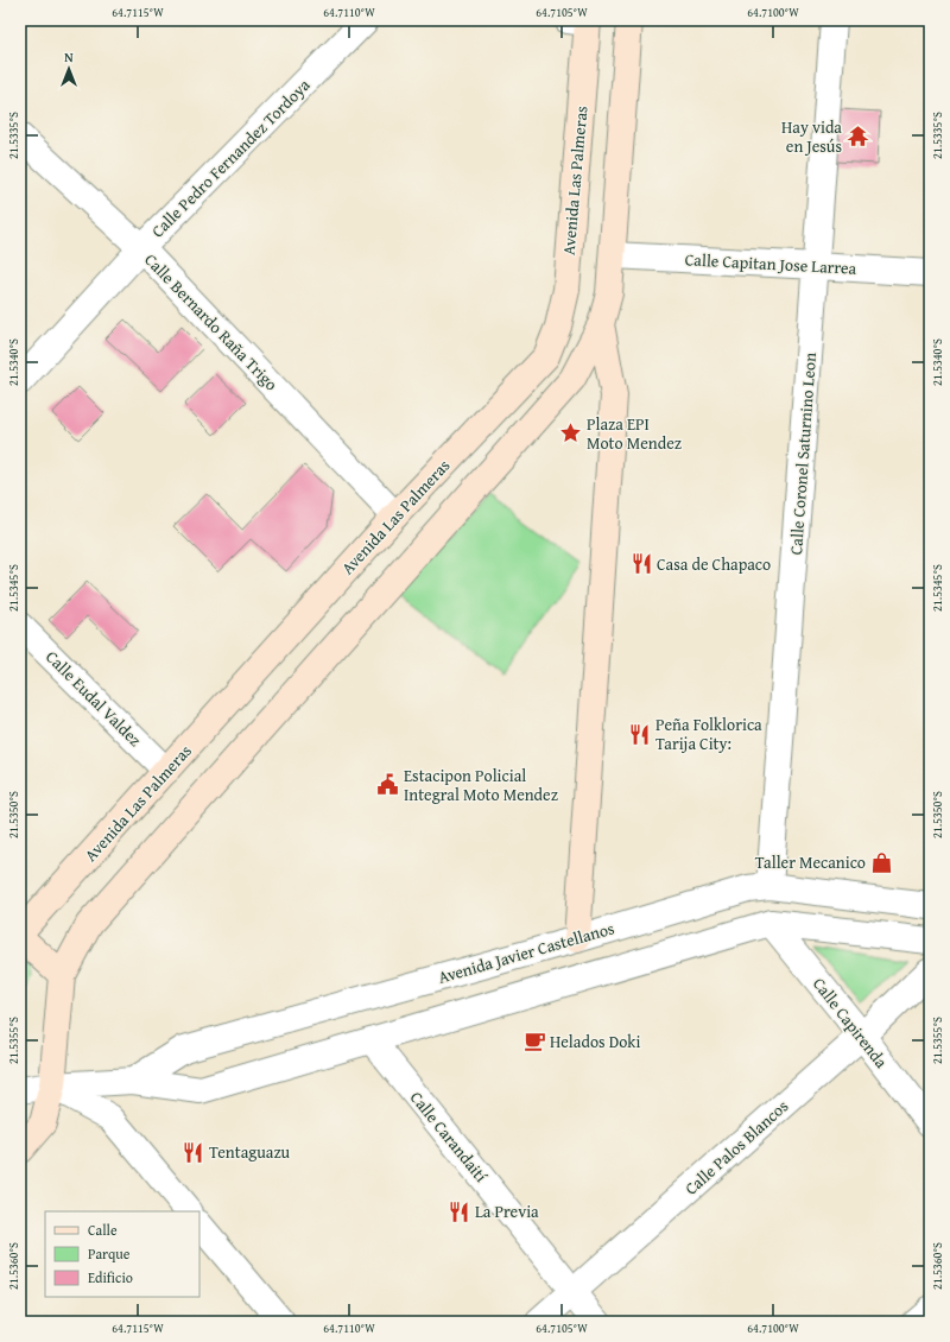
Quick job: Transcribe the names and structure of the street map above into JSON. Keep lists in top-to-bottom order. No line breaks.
{"streets":{"street":["Calle Pedro Fernandez Tordoya","Avenida Las Palmeras","Calle Capitan Jose Larrea","Calle Bernardo Raña Trigo","Calle Coronel Saturnino Leon","Calle Eudal Valdez","Avenida Javier Castellanos","Calle Capirenda","Calle Carandaití","Calle Palos Blancos"]},"crossings":[["Calle Pedro Fernandez Tordoya","Calle Bernardo Raña Trigo"],["Avenida Las Palmeras","Calle Bernardo Raña Trigo"],["Avenida Las Palmeras","Calle Eudal Valdez"],["Calle Capitan Jose Larrea","Calle Coronel Saturnino Leon"],["Calle Coronel Saturnino Leon","Avenida Javier Castellanos"],["Avenida Javier Castellanos","Calle Capirenda"],["Avenida Javier Castellanos","Calle Carandaití"],["Calle Capirenda","Calle Palos Blancos"],["Calle Carandaití","Calle Palos Blancos"]],"places":{"temple":["Hay vida en Jesús"],"place":["Plaza EPI Moto Mendez"],"restaurant":["Casa de Chapaco","Peña Folklorica Tarija City:","Tentaguazu","La Previa"],"public building":["Estacipon Policial Integral Moto Mendez"],"shop":["Taller Mecanico"],"cafe":["Helados Doki"]},"legend":["Calle","Parque","Edificio"],"north":"top","coordinates":["64.7115°W","64.7110°W","64.7105°W","64.7100°W","21.5335°S","21.5340°S","21.5345°S","21.5350°S","21.5355°S","21.5360°S"]}
